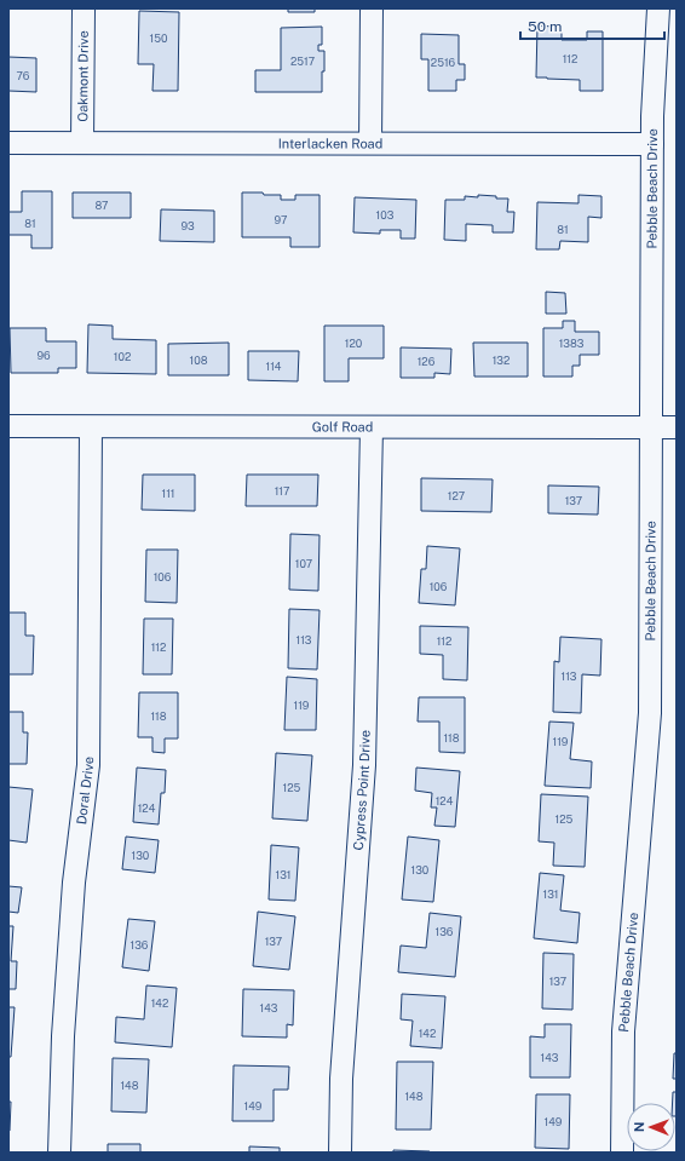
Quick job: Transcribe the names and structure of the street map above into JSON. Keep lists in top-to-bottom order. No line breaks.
{"streets":{"street":["Oakmont Drive","Interlacken Road","Pebble Beach Drive","Golf Road","Doral Drive","Cypress Point Drive"]},"crossings":[["Oakmont Drive","Interlacken Road"],["Interlacken Road","Pebble Beach Drive"],["Pebble Beach Drive","Golf Road"],["Golf Road","Doral Drive"],["Golf Road","Cypress Point Drive"]],"house_numbers":["150","112","2517","2516","76","87","103","97","81","93","81","120","1383","96","102","108","132","126","114","117","111","127","137","107","106","106","113","112","112","113","119","118","118","119","125","124","124","125","130","130","131","131","136","137","136","137","142","143","142","143","148","148","149","149"],"scale_bar":"50 m","north":"left"}
